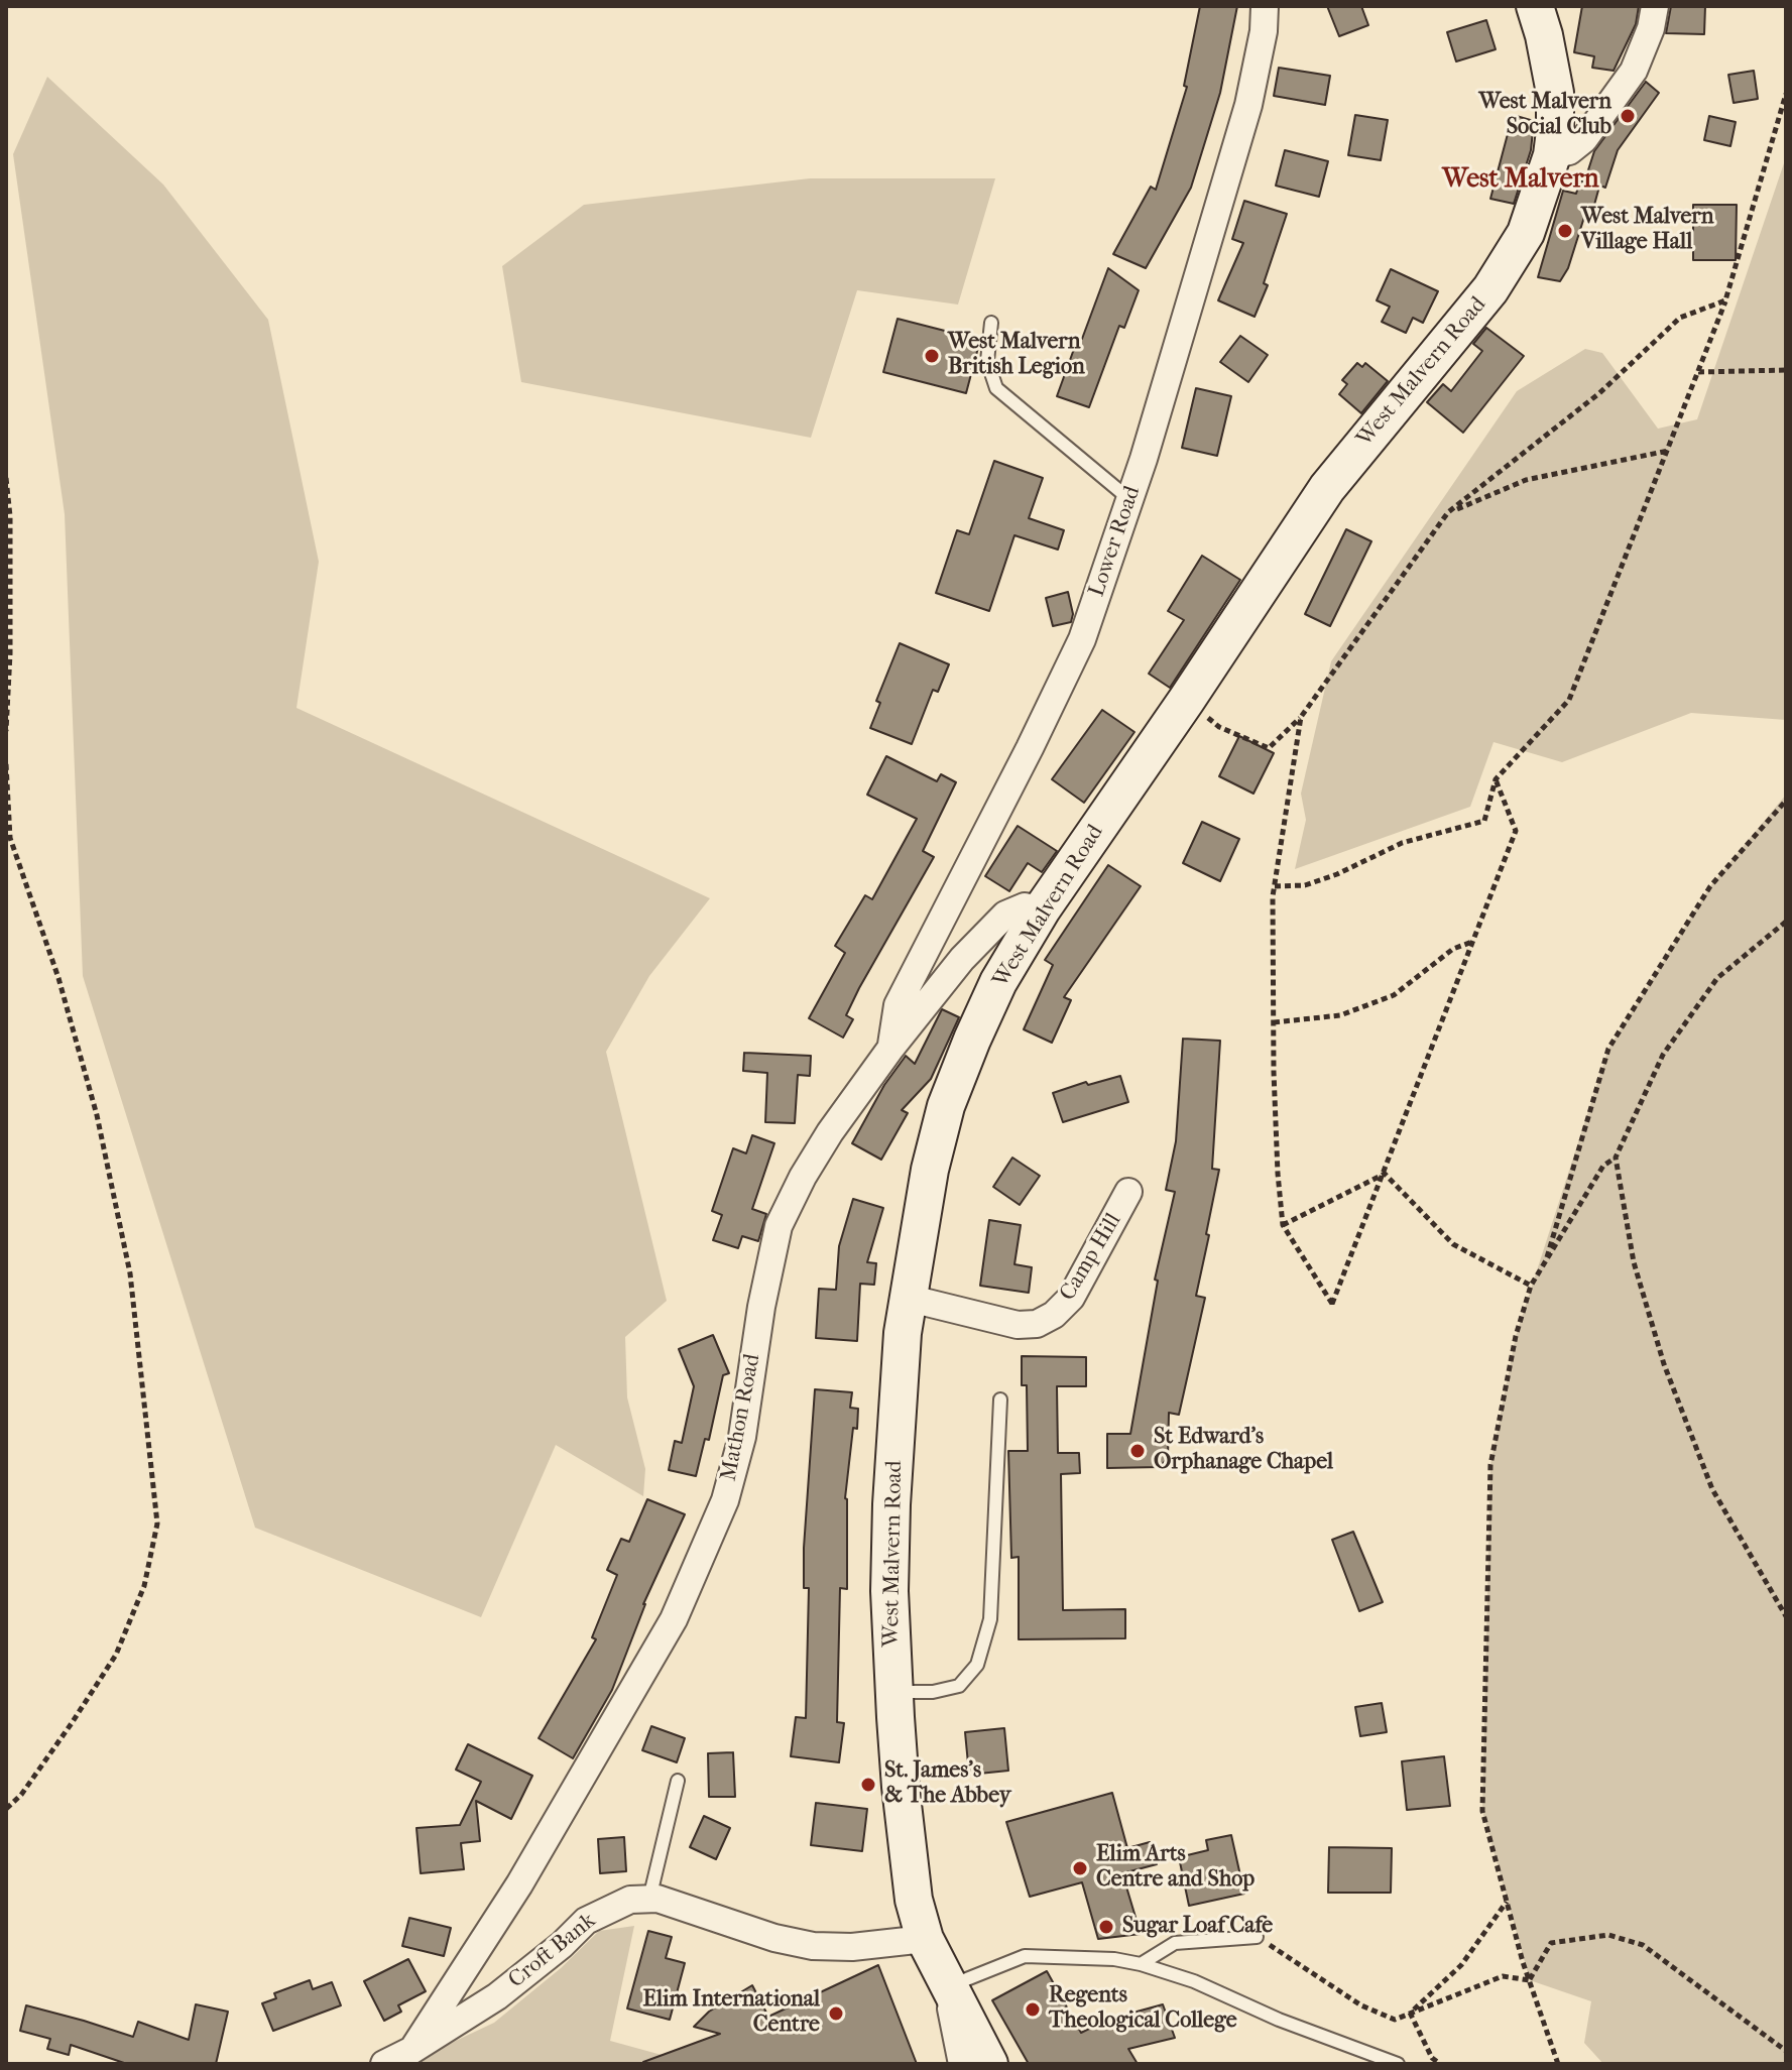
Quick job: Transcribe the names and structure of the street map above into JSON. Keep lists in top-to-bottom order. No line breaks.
{"streets":{"main road":["West Malvern Road"],"street":["Lower Road","Camp Hill","Mathon Road","Croft Bank"]},"crossings":[["West Malvern Road","Camp Hill"],["West Malvern Road","Mathon Road"],["West Malvern Road","Croft Bank"],["Lower Road","Mathon Road"],["Mathon Road","Croft Bank"]],"districts":["West Malvern"],"places":["West Malvern Social Club","West Malvern Village Hall","West Malvern British Legion","St Edward's Orphanage Chapel","St. James's & The Abbey","Elim Arts Centre and Shop","Sugar Loaf Cafe","Regents Theological College","Elim International Centre"]}
